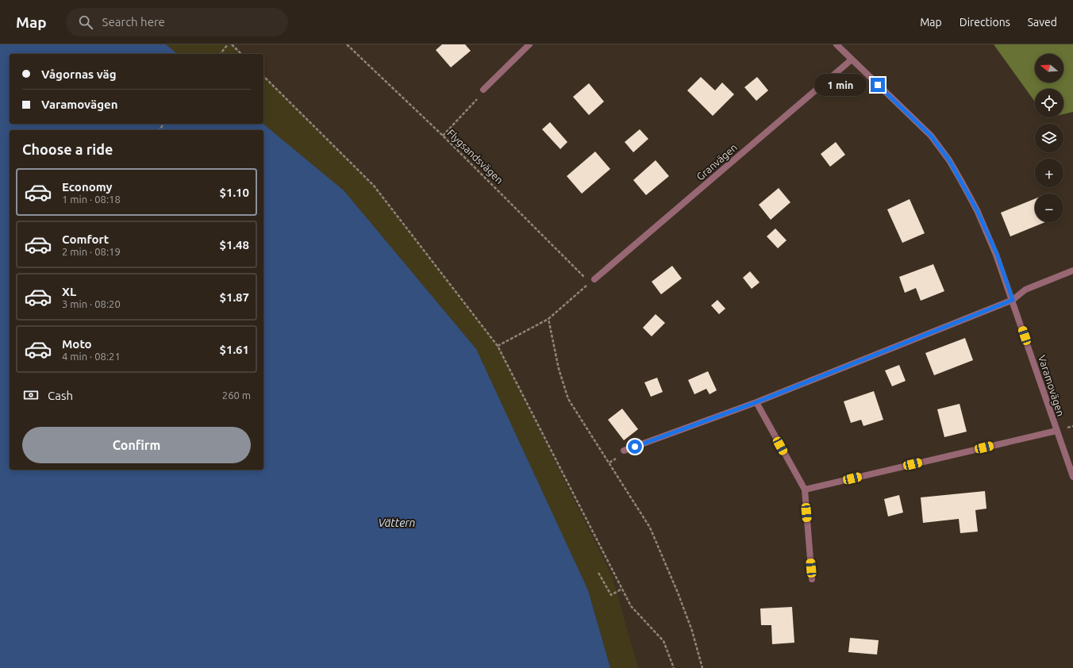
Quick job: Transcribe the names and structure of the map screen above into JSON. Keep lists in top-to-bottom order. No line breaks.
{"streets":{"street":["Granvägen","Varamovägen"],"path":["Flygsandsvägen"]},"crossings":[["Granvägen","Varamovägen"]],"water":["Vättern"],"north":"left","page":{"header":"Map","search":"Search here","nav":["Map","Directions","Saved"],"map_buttons":["+","−"],"banner":["Vågornas väg","Varamovägen"],"bubble":"1 min","heading":"Choose a ride","list":[{"name":"Economy","note":"1 min · 08:18","value":"$1.10"},{"name":"Comfort","note":"2 min · 08:19","value":"$1.48"},{"name":"XL","note":"3 min · 08:20","value":"$1.87"},{"name":"Moto","note":"4 min · 08:21","value":"$1.61"}],"pay":["Cash","260 m"],"buttons":"Confirm"}}
